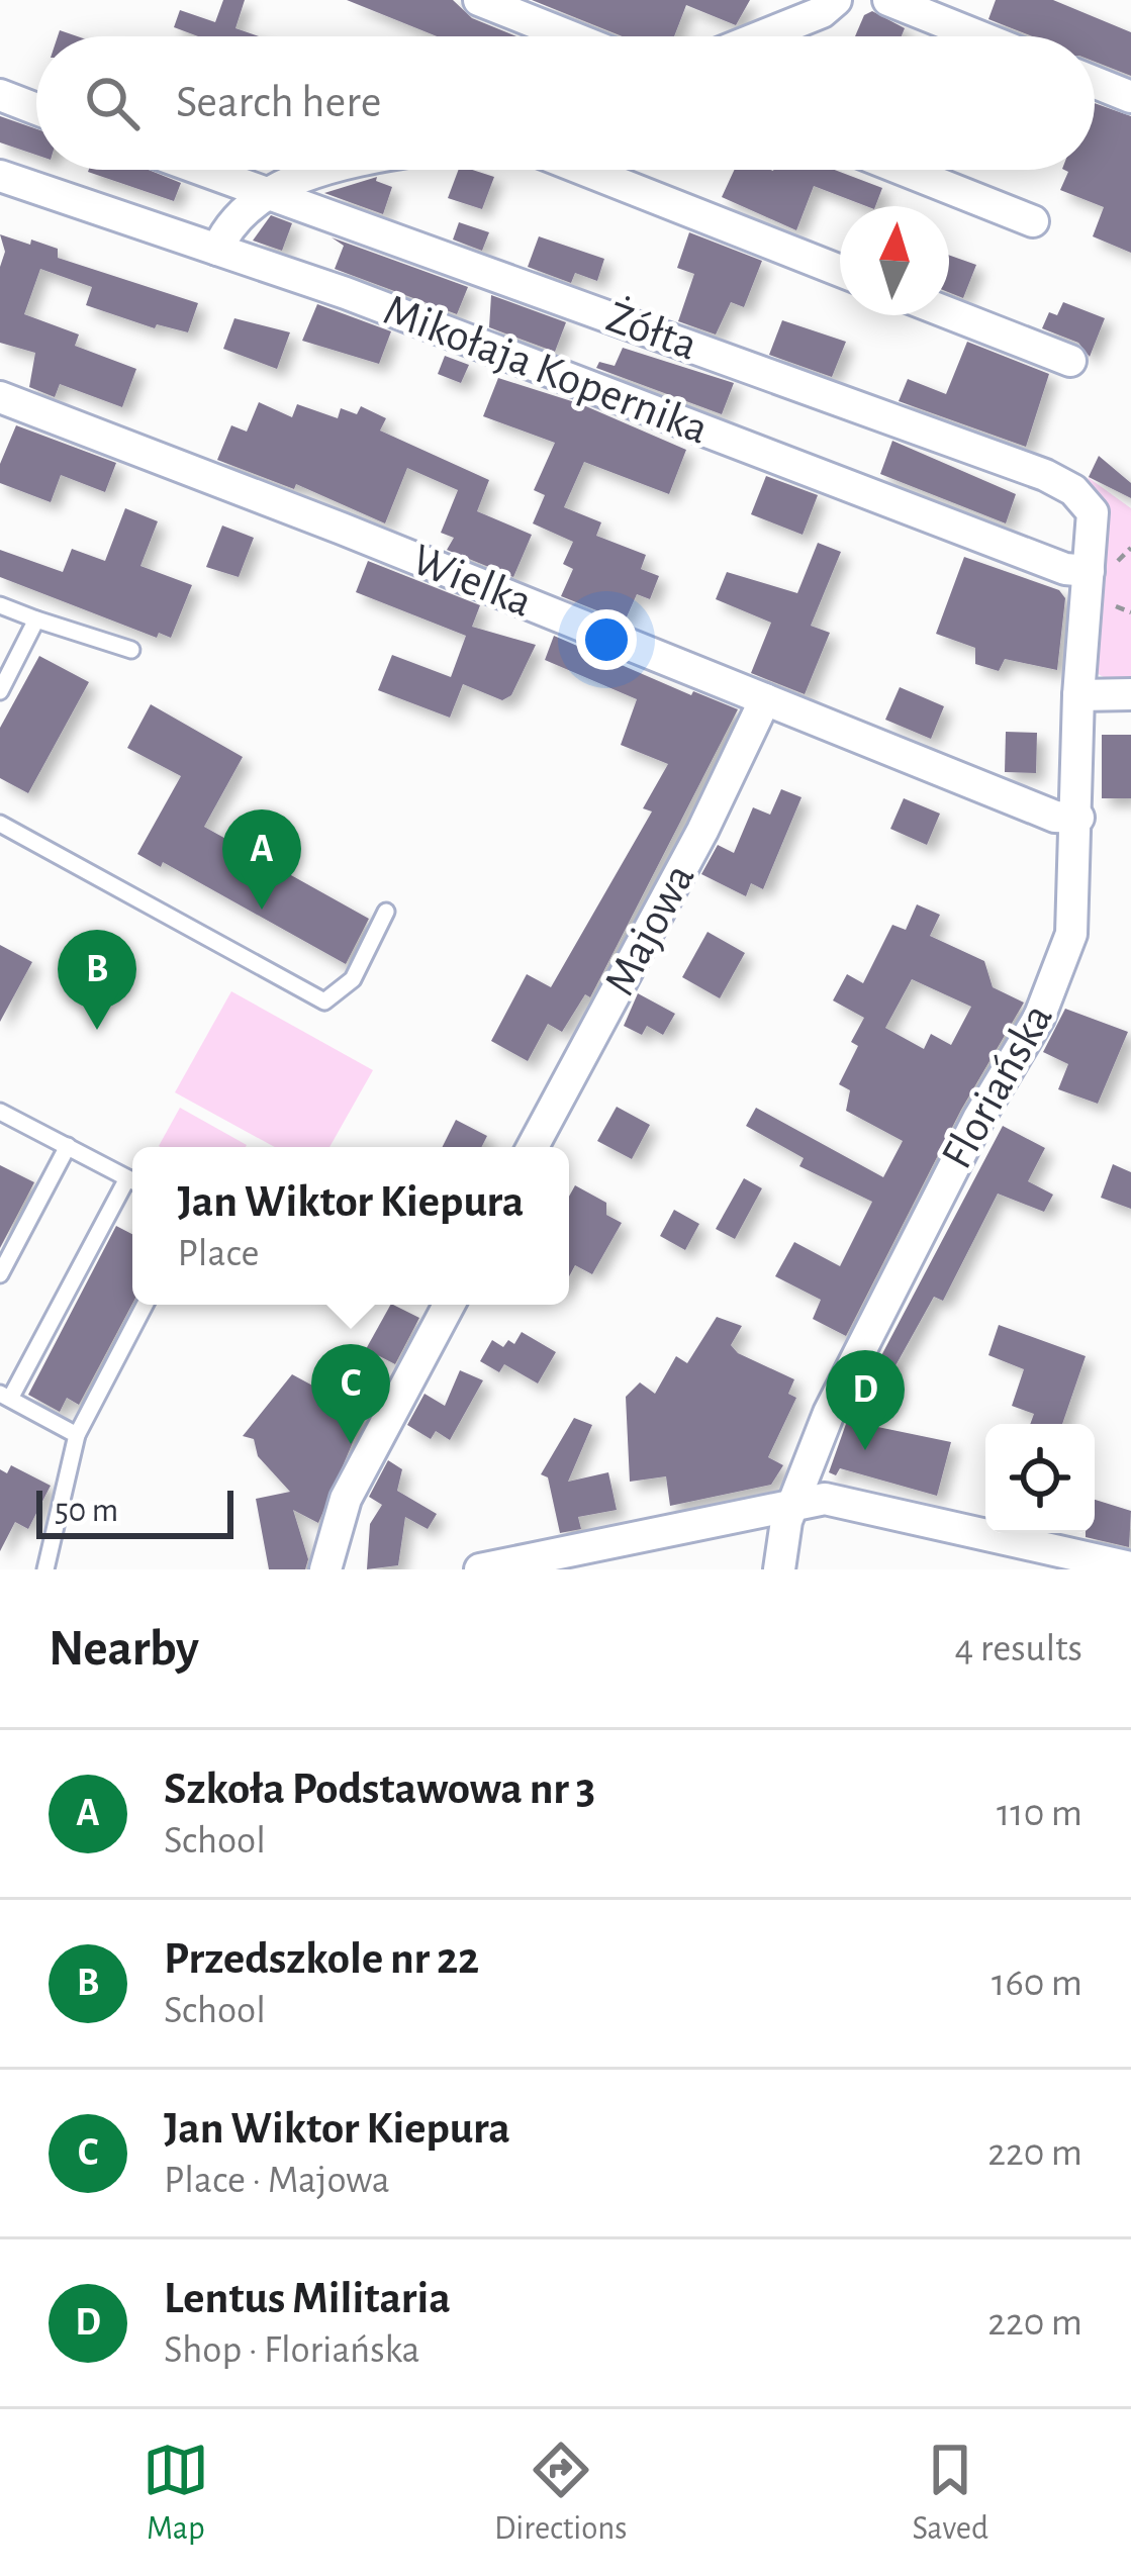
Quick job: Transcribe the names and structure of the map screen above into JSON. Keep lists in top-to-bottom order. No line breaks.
{"streets":{"street":["Żółta","Mikołaja Kopernika","Wielka","Majowa","Floriańska"]},"crossings":[["Żółta","Mikołaja Kopernika"],["Żółta","Floriańska"],["Mikołaja Kopernika","Floriańska"],["Wielka","Majowa"],["Wielka","Floriańska"]],"scale_bar":"50 m","north":"top","page":{"search":"Search here","pins":["A","B","C","D"],"popup":["Jan Wiktor Kiepura","Place"],"scale":"50 m","heading":["Nearby","4 results"],"list":[{"mark":"A","name":"Szkoła Podstawowa nr 3","note":"School","value":"110 m"},{"mark":"B","name":"Przedszkole nr 22","note":"School","value":"160 m"},{"mark":"C","name":"Jan Wiktor Kiepura","note":"Place · Majowa","value":"220 m"},{"mark":"D","name":"Lentus Militaria","note":"Shop · Floriańska","value":"220 m"}],"nav":["Map","Directions","Saved"]}}
